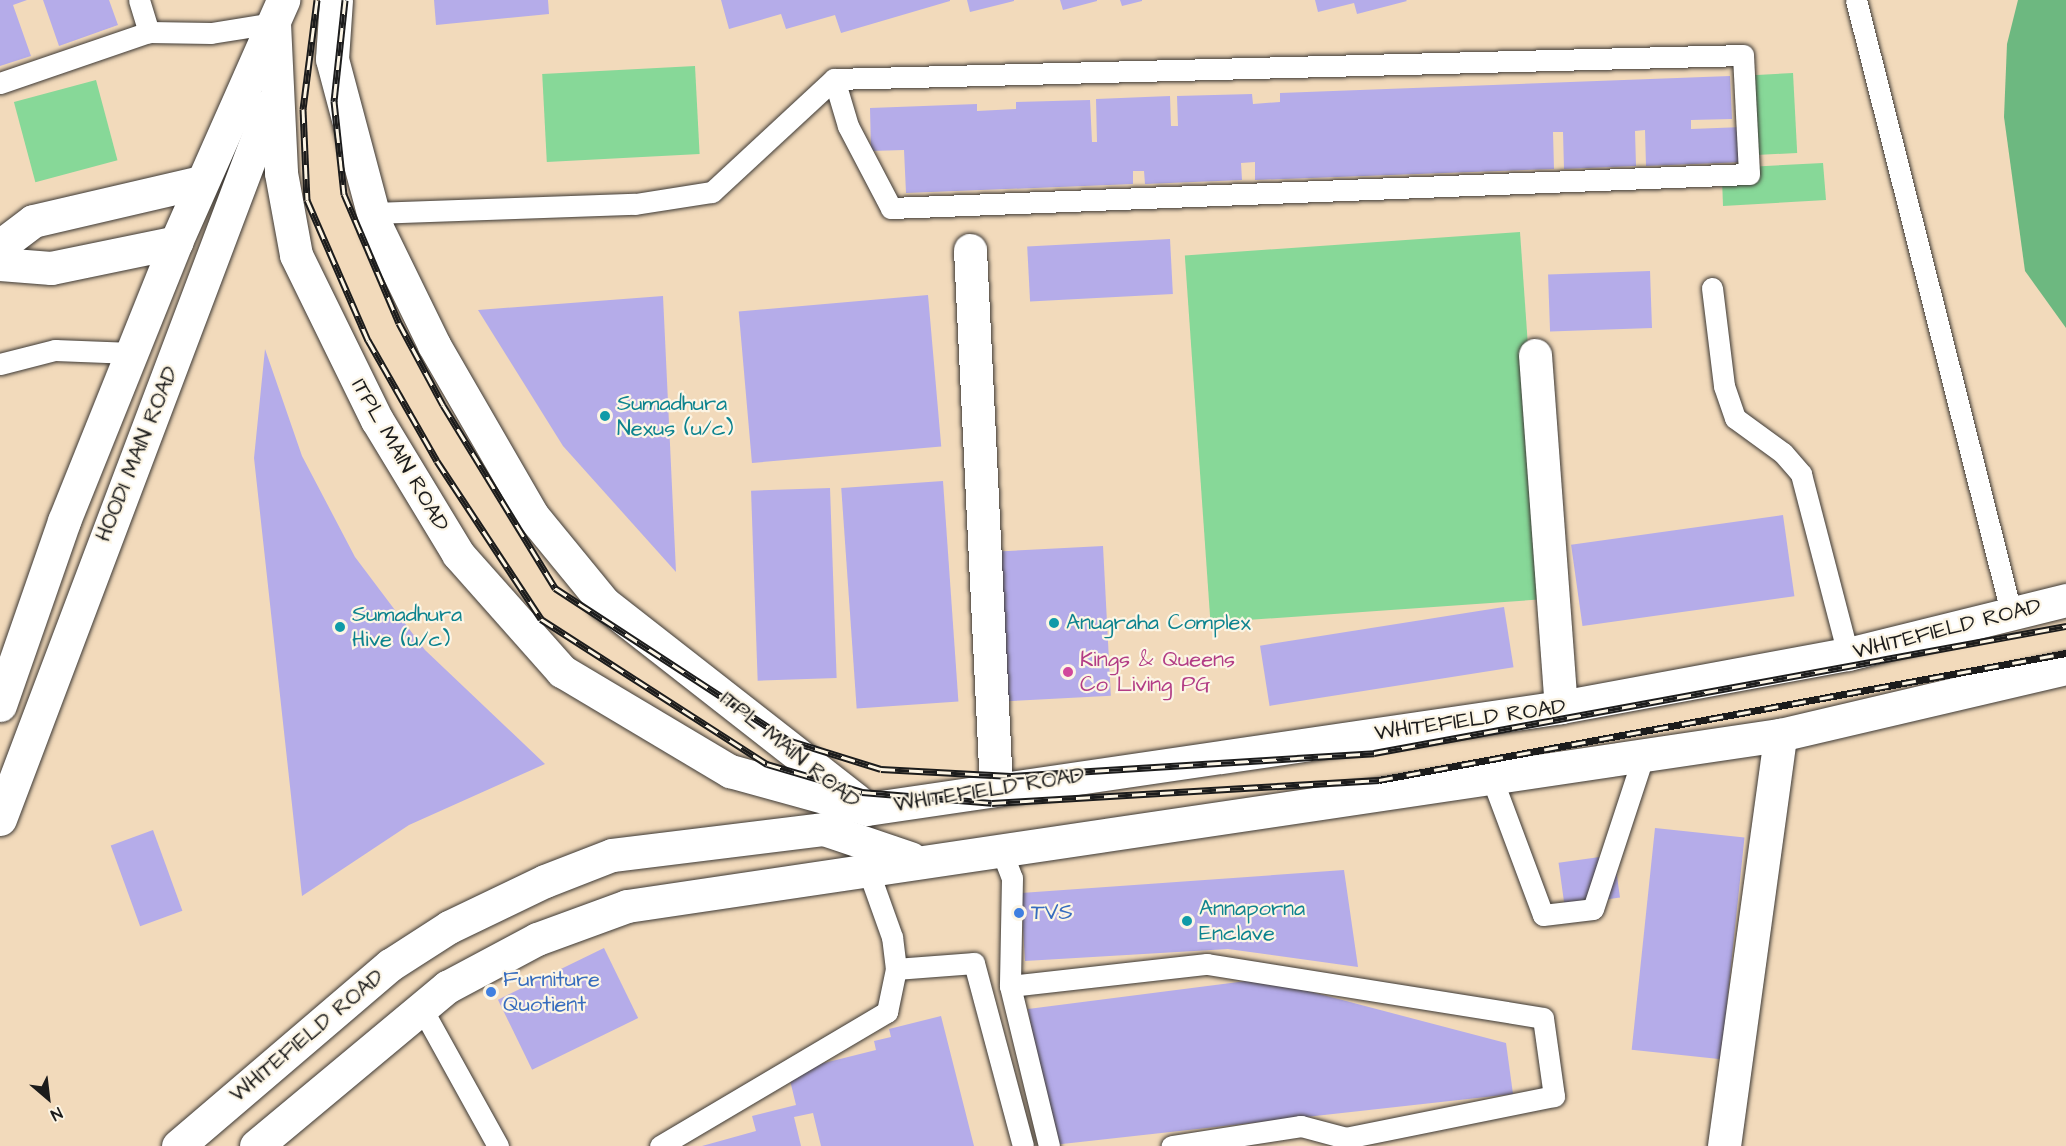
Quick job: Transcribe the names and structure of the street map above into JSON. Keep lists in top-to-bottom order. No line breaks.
{"streets":{"main road":["HOODI MAIN ROAD","ITPL MAIN ROAD","WHITEFIELD ROAD"]},"crossings":[["HOODI MAIN ROAD","ITPL MAIN ROAD"],["ITPL MAIN ROAD","WHITEFIELD ROAD"]],"places":["Sumadhura Nexus (u/c)","Anugraha Complex","Sumadhura Hive (u/c)","Kings & Queens Co Living PG","TVS","Annaporna Enclave","Furniture Quotient"],"north":"bottom right"}
